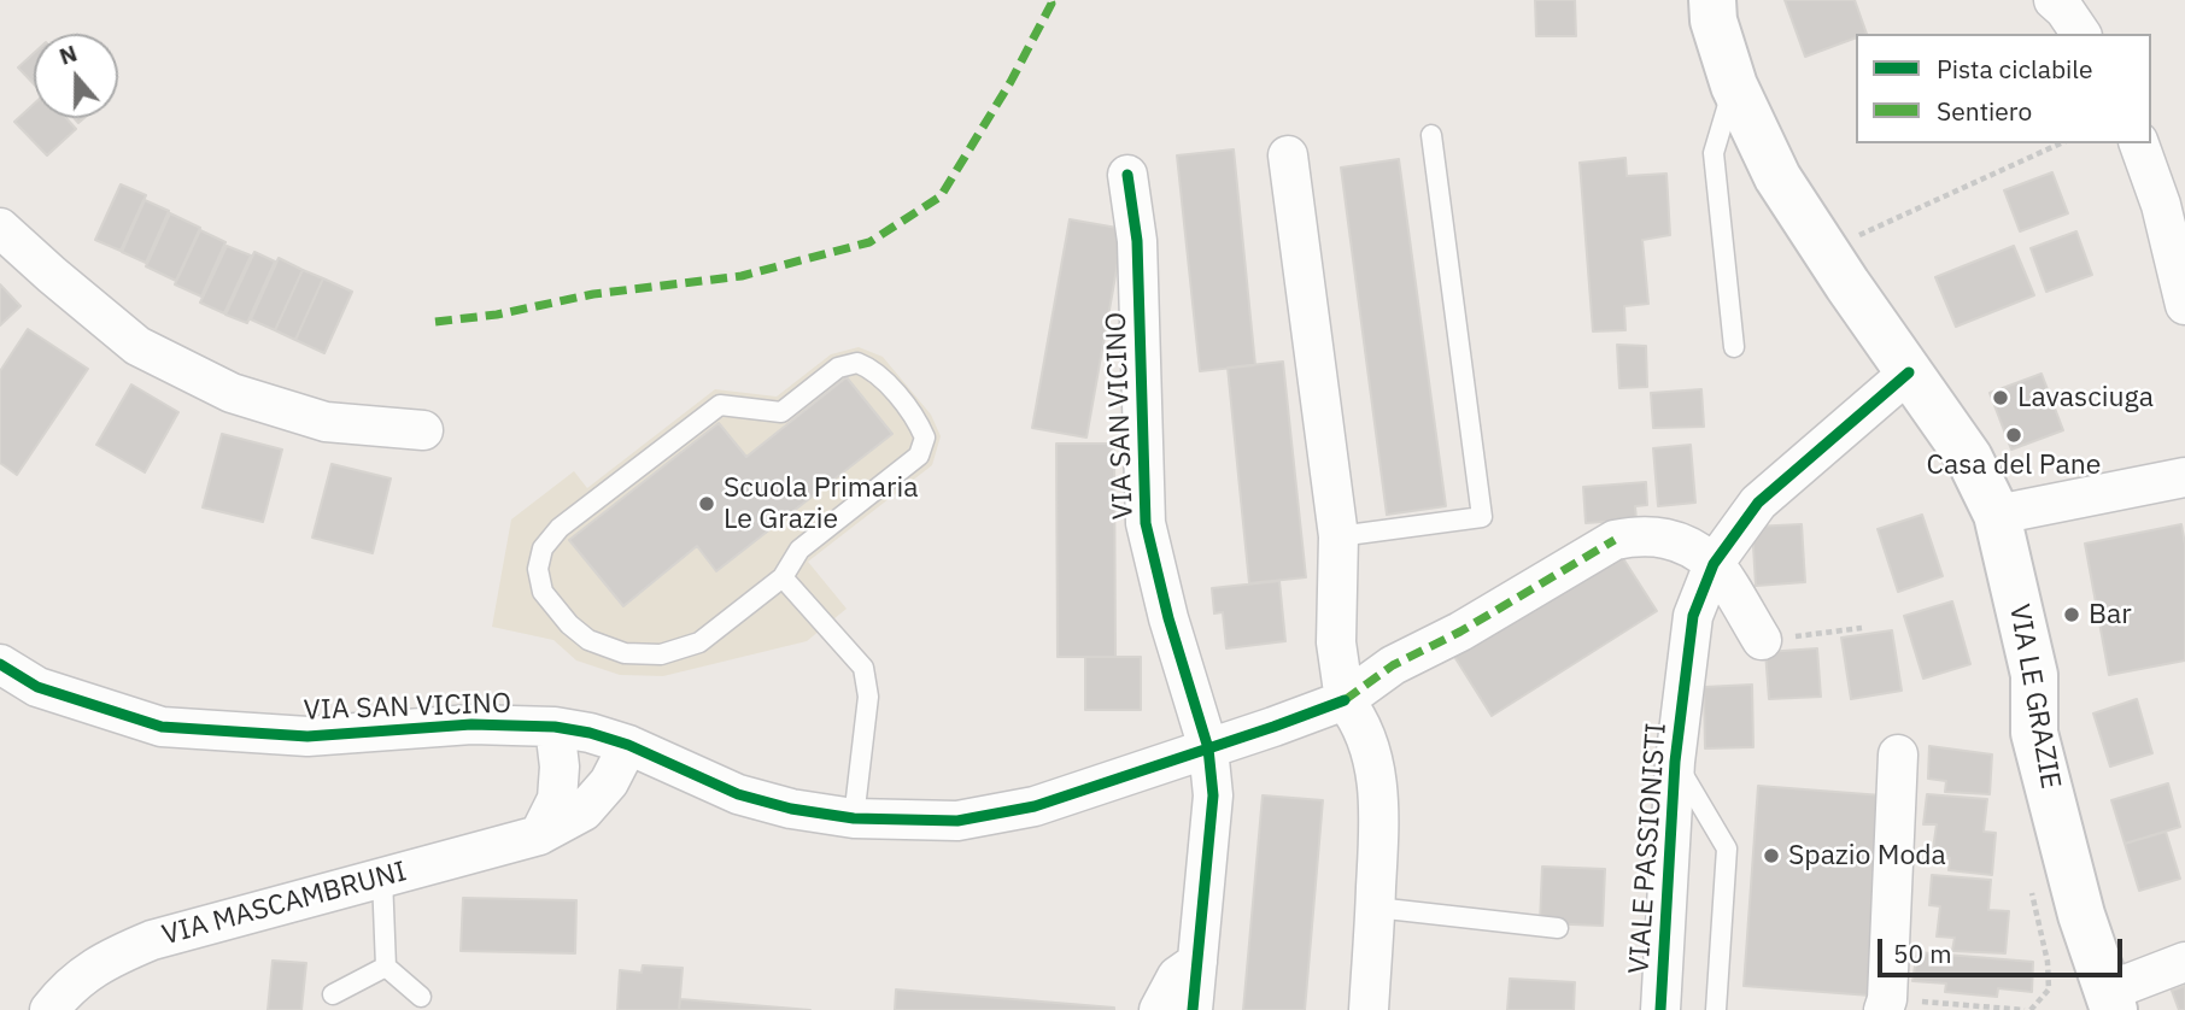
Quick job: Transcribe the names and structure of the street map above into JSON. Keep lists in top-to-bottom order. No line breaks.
{"streets":{"main road":["VIA LE GRAZIE"],"street":["VIA SAN VICINO","VIALE PASSIONISTI","VIA MASCAMBRUNI"]},"crossings":[["VIA SAN VICINO","VIALE PASSIONISTI"],["VIA SAN VICINO","VIA MASCAMBRUNI"],["VIA LE GRAZIE","VIALE PASSIONISTI"]],"places":["Lavasciuga","Casa del Pane","Scuola Primaria Le Grazie","Bar","Spazio Moda"],"legend":["Pista ciclabile","Sentiero"],"scale_bar":"50 m","north":"top"}
